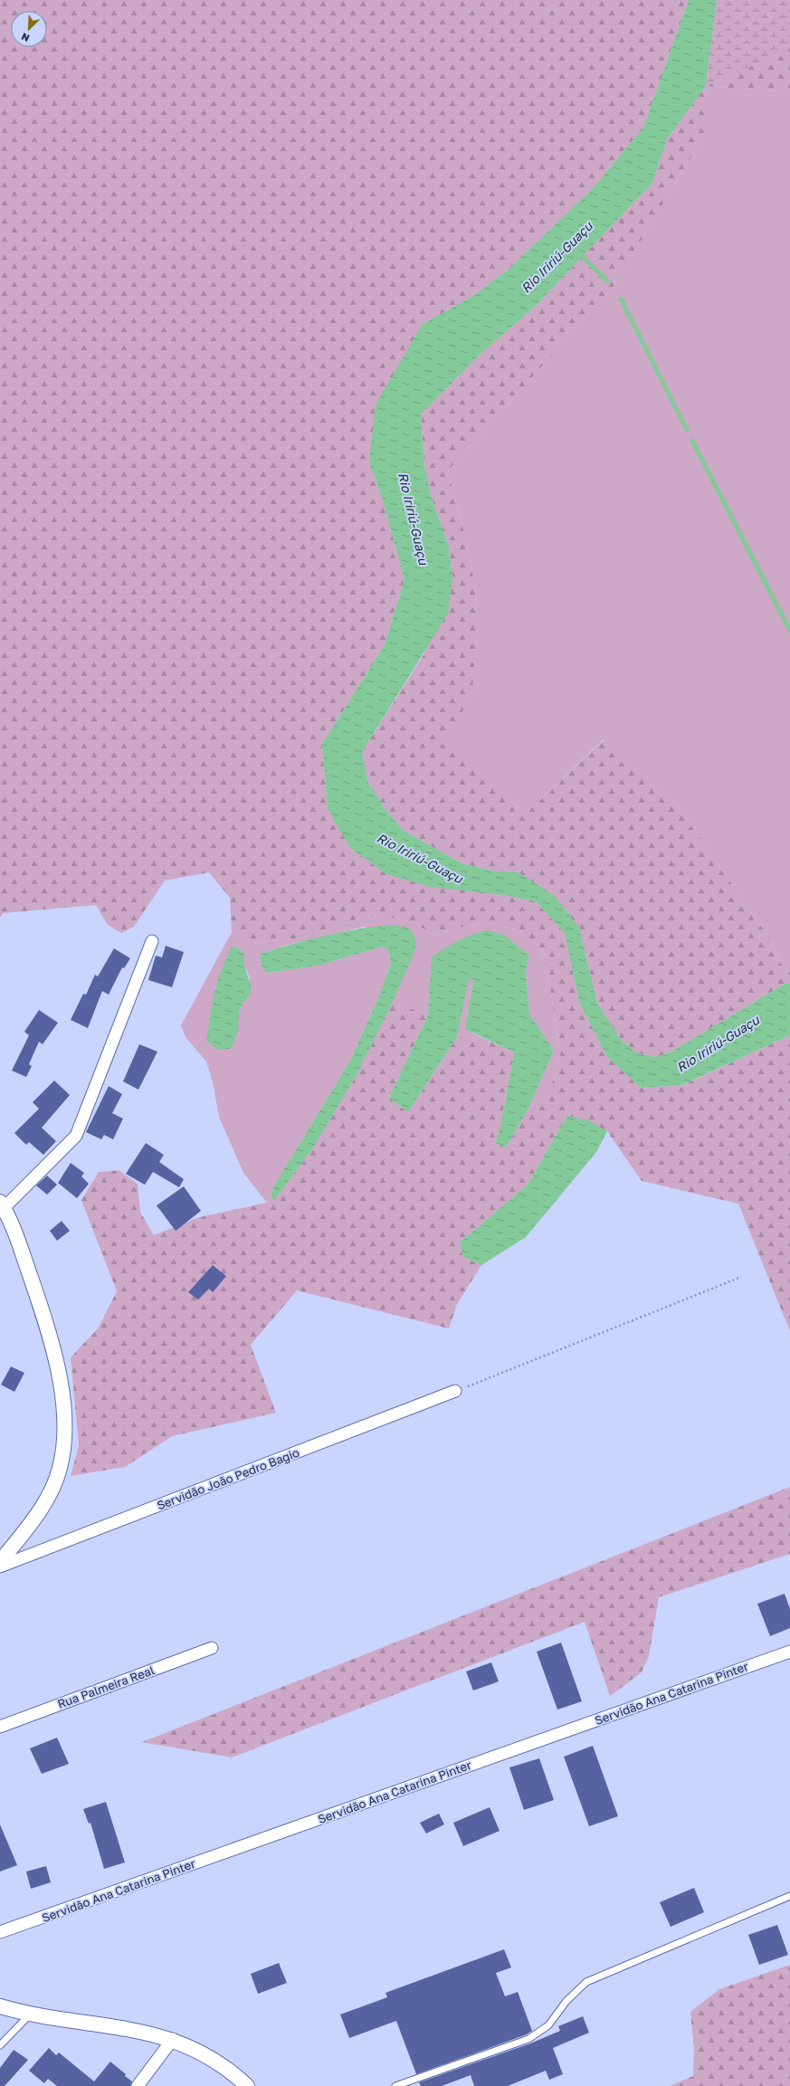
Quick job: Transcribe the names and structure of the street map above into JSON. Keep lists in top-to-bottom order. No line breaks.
{"streets":{"street":["Servidão João Pedro Bagio","Rua Palmeira Real","Servidão Ana Catarina Pinter"]},"water":["Rio Iririú-Guaçu"],"north":"bottom left"}
